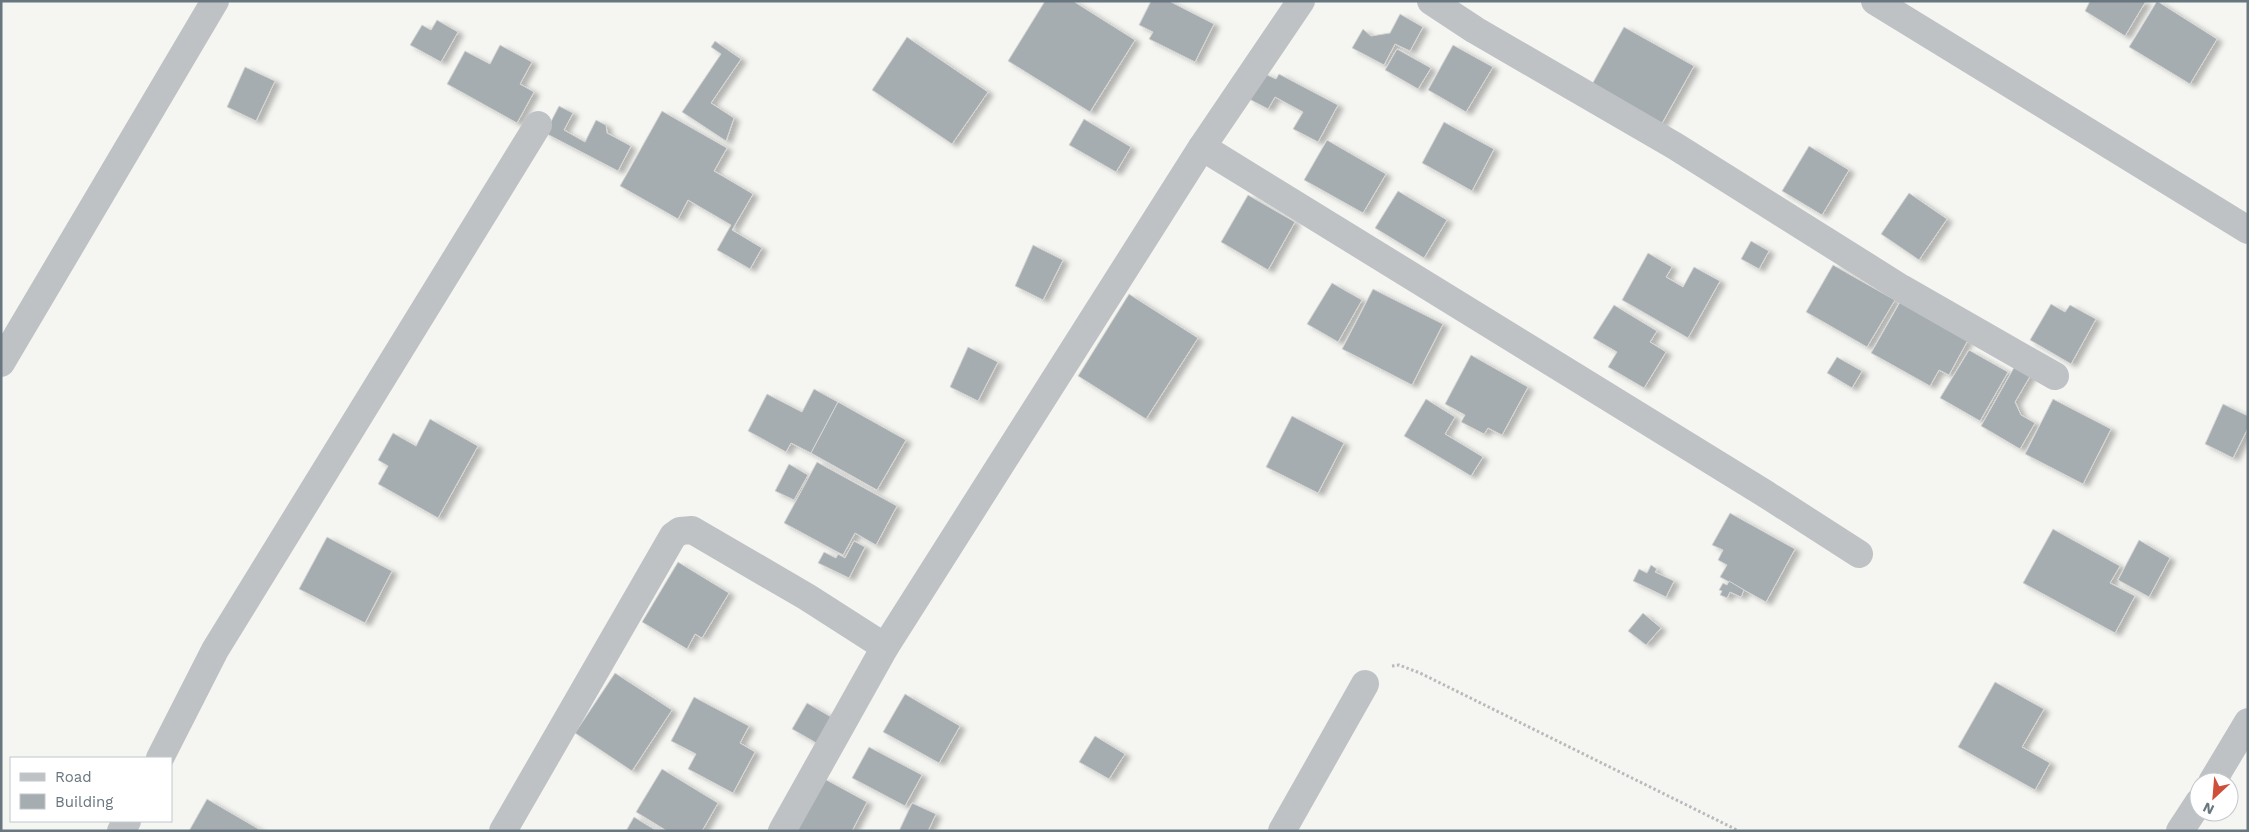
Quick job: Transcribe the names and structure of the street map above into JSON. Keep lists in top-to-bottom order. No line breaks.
{"legend":["Road","Building"],"north":"bottom left"}
